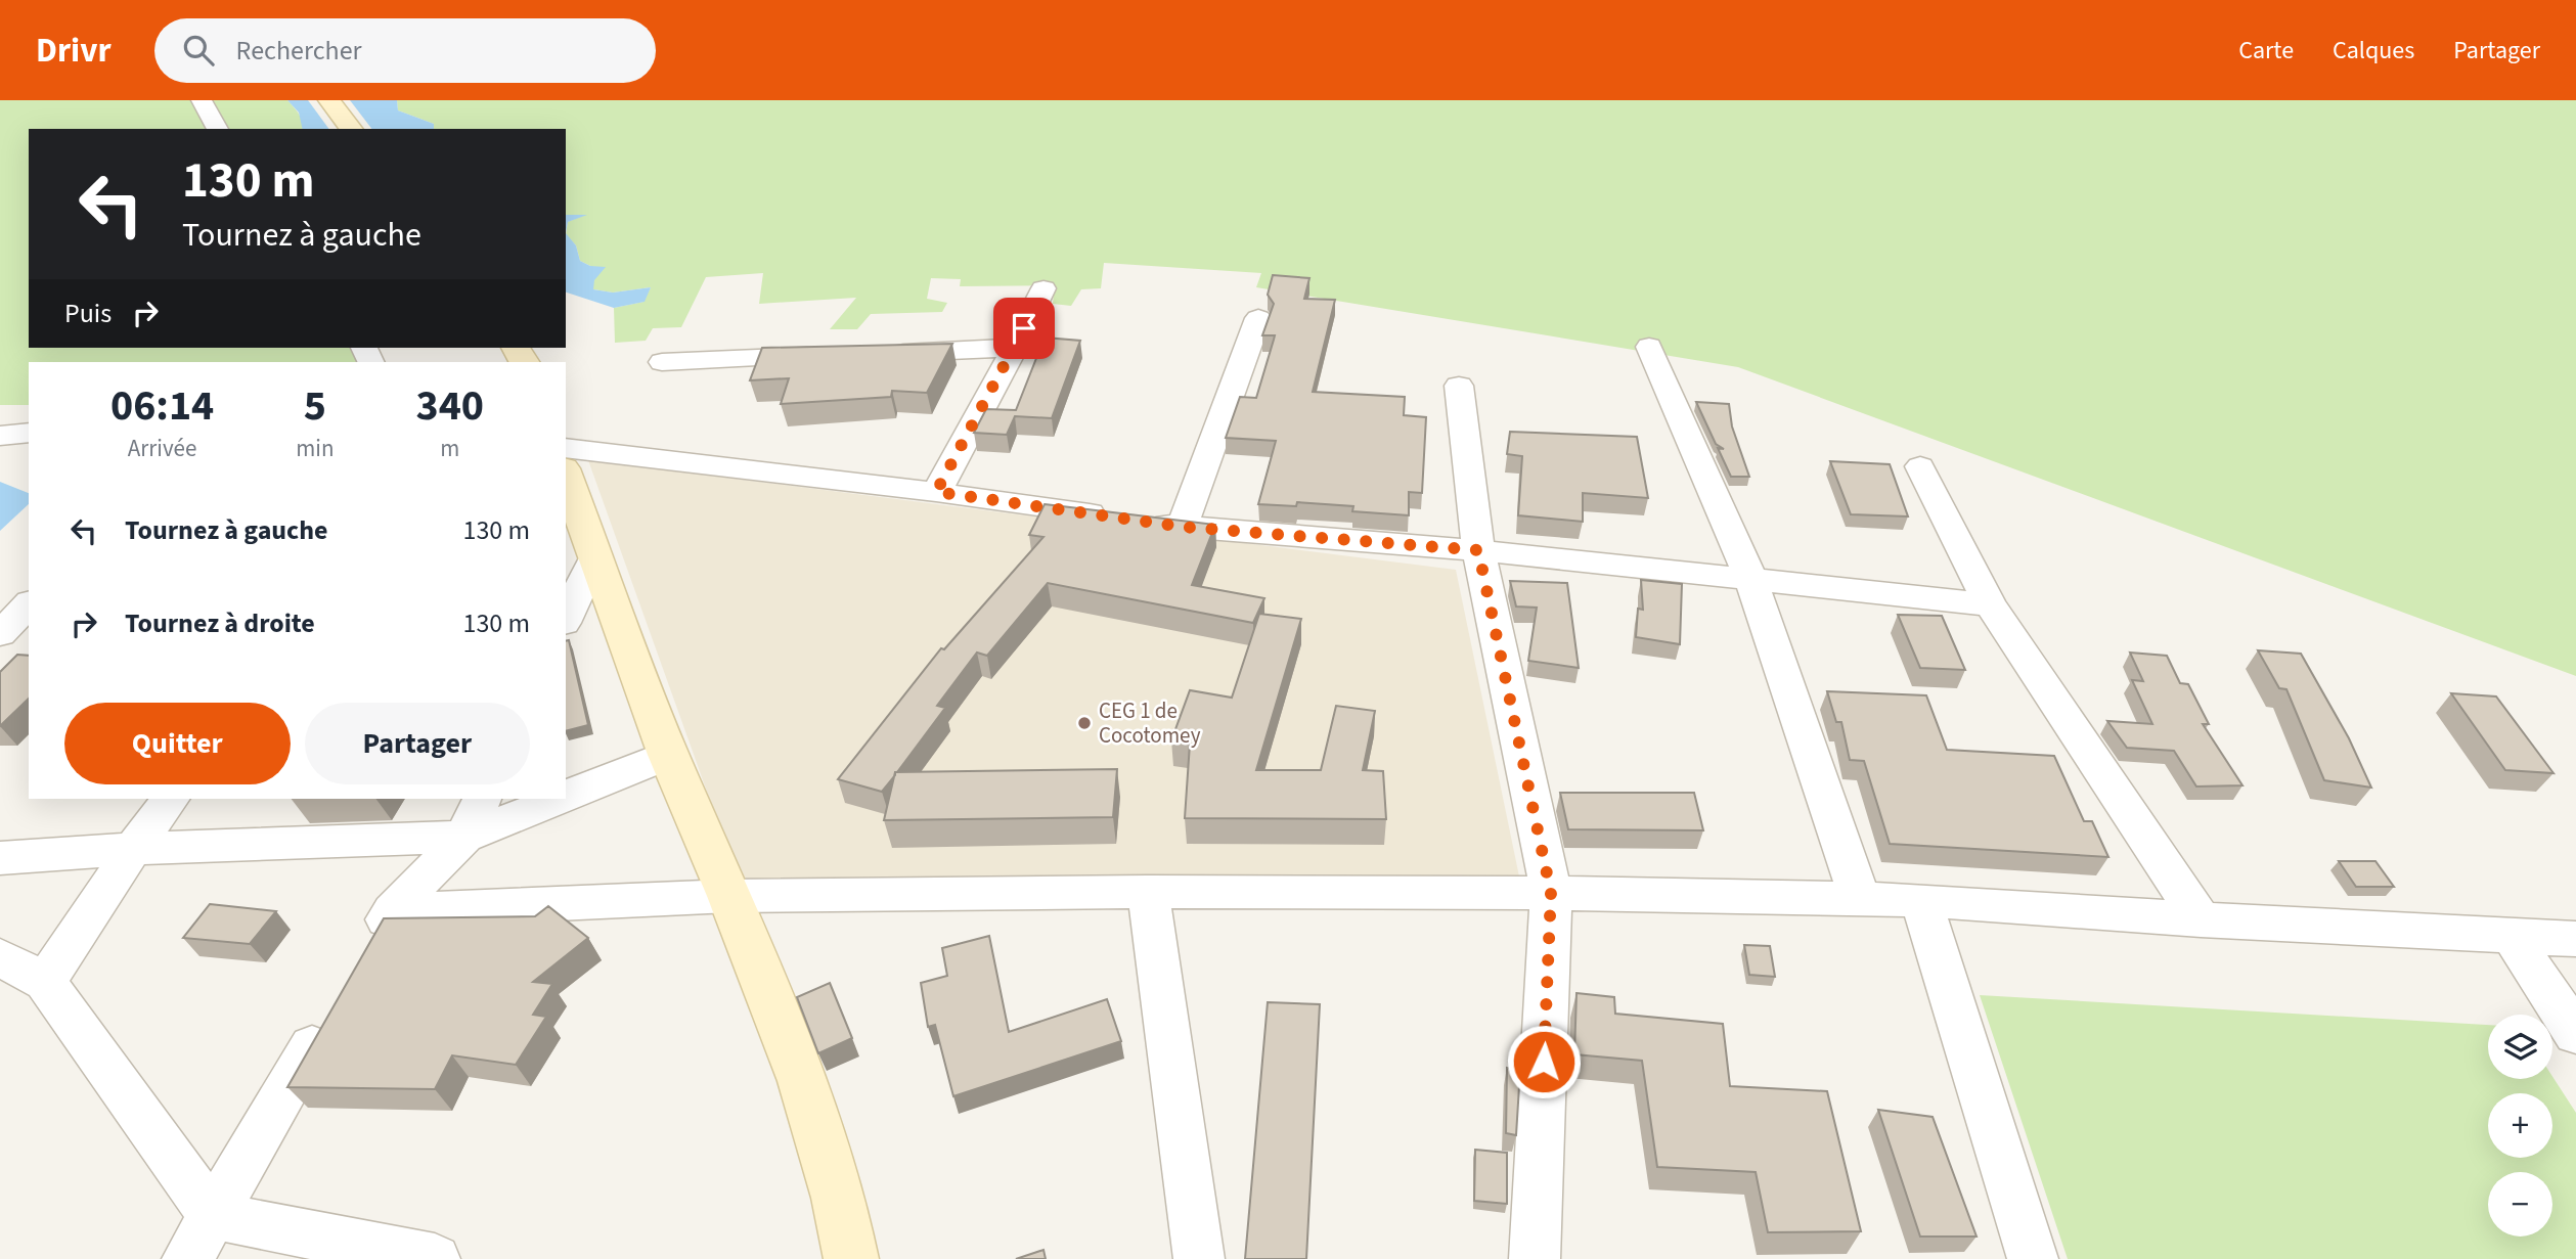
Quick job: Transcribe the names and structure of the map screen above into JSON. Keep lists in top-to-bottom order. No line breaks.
{"places":["CEG 1 de Cocotomey"],"page":{"header":"Drivr","search":"Rechercher","nav":["Carte","Calques","Partager"],"turn":["130 m","Tournez à gauche"],"then":"Puis","eta":["06:14","Arrivée","5","min","340","m"],"list":[{"name":"Tournez à gauche","value":"130 m"},{"name":"Tournez à droite","value":"130 m"}],"buttons":["Quitter","Partager"],"map_buttons":["+","−"]}}
